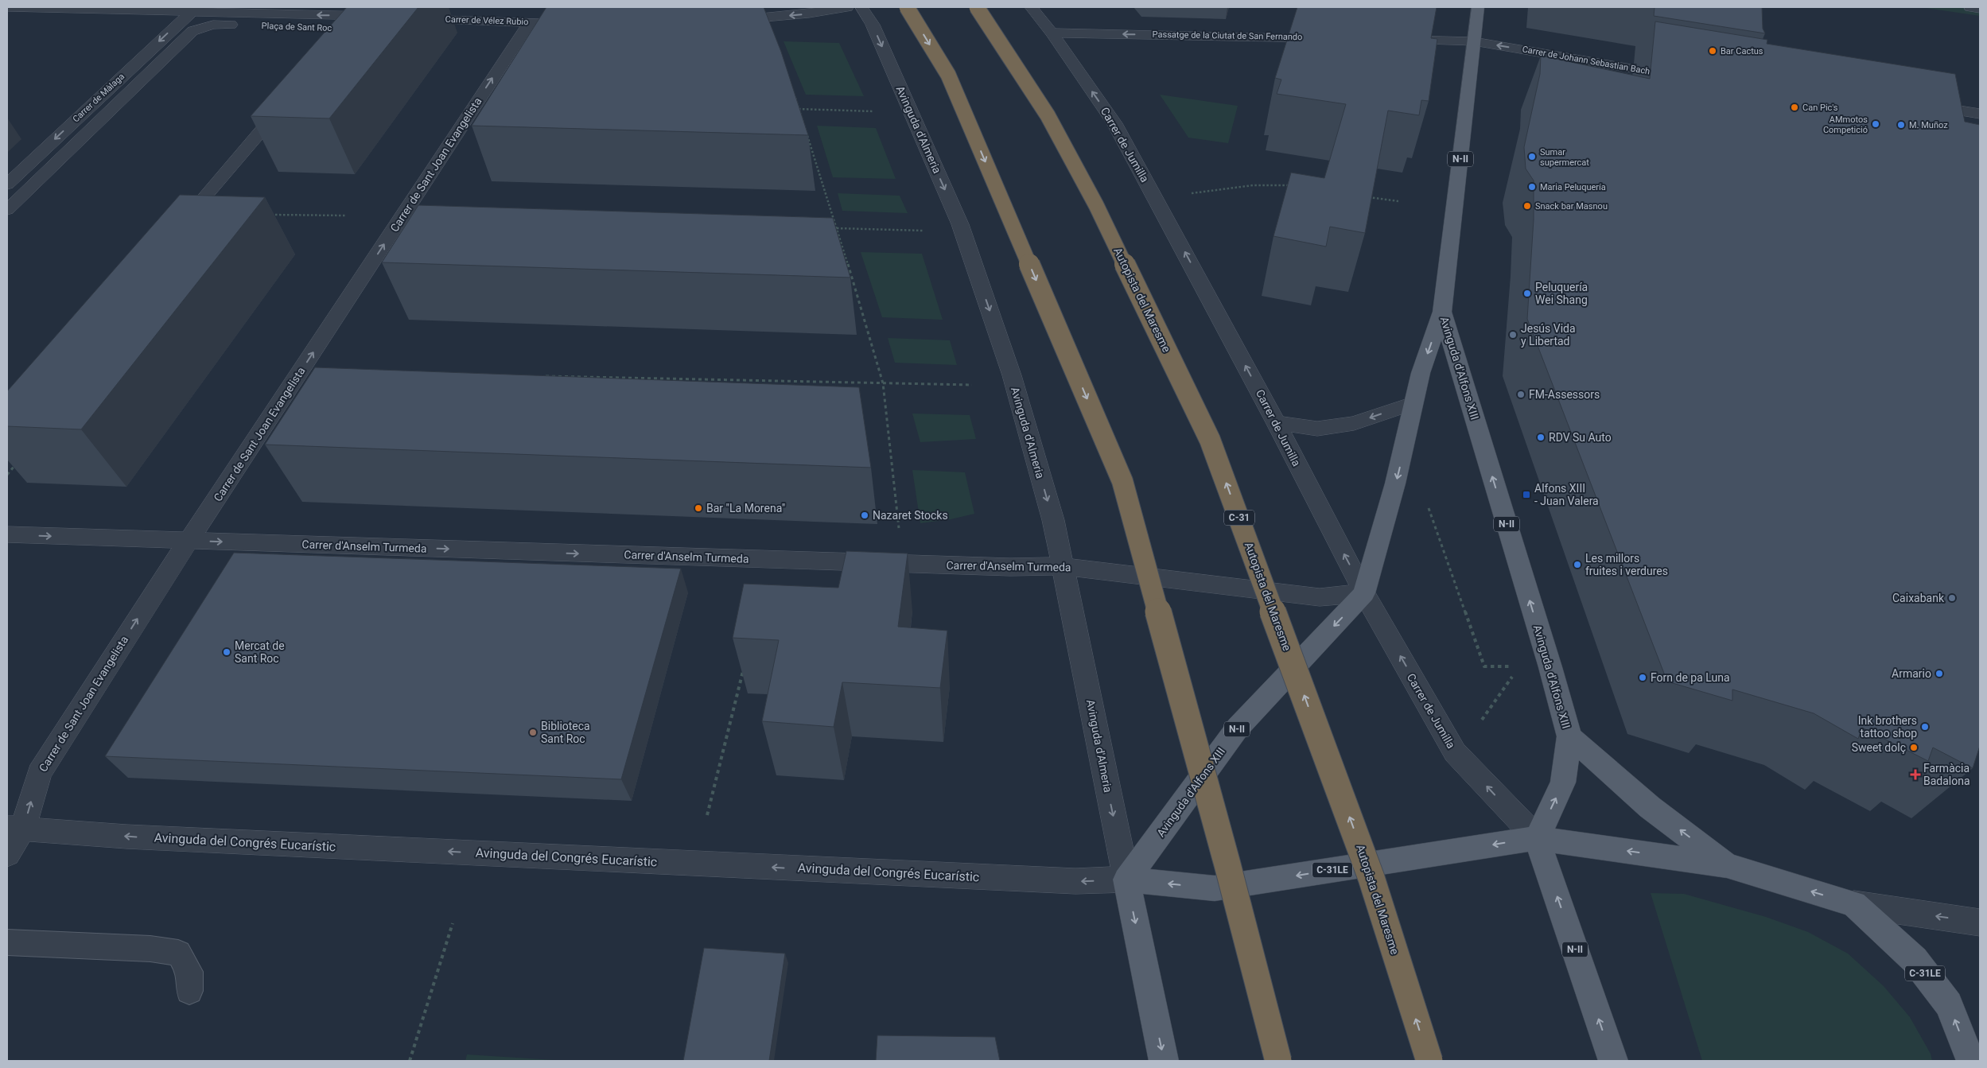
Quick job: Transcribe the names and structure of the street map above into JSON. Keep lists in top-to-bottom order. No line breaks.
{"streets":{"highway":["Autopista del Maresme","C-31"],"main road":["N-II","Avinguda d'Alfons XIII","C-31LE"],"street":["Carrer de Vélez Rubio","Plaça de Sant Roc","Passatge de la Ciutat de San Fernando","Carrer de Johann Sebastian Bach","Carrer de Màlaga","Avinguda d'Almeria","Carrer de Jumilla","Carrer de Sant Joan Evangelista","Carrer d'Anselm Turmeda","Avinguda del Congrés Eucarístic"]},"crossings":[["Carrer de Vélez Rubio","Carrer de Sant Joan Evangelista"],["Passatge de la Ciutat de San Fernando","Carrer de Jumilla"],["Carrer de Johann Sebastian Bach","Avinguda d'Alfons XIII"],["Avinguda d'Almeria","Avinguda d'Alfons XIII"],["Avinguda d'Almeria","Carrer d'Anselm Turmeda"],["Avinguda d'Almeria","Avinguda del Congrés Eucarístic"],["Avinguda d'Almeria","C-31LE"],["Carrer de Jumilla","N-II"],["Carrer de Jumilla","Avinguda d'Alfons XIII"],["Carrer de Jumilla","Carrer d'Anselm Turmeda"],["Carrer de Jumilla","C-31LE"],["N-II","Avinguda d'Alfons XIII"],["N-II","C-31LE"],["Carrer de Sant Joan Evangelista","Carrer d'Anselm Turmeda"],["Carrer de Sant Joan Evangelista","Avinguda del Congrés Eucarístic"],["Avinguda d'Alfons XIII","Carrer d'Anselm Turmeda"],["Avinguda d'Alfons XIII","Avinguda del Congrés Eucarístic"],["Avinguda d'Alfons XIII","C-31LE"],["Avinguda del Congrés Eucarístic","C-31LE"]],"one_way":["Passatge de la Ciutat de San Fernando","Carrer de Johann Sebastian Bach","Avinguda d'Almeria","Carrer de Jumilla","Carrer de Sant Joan Evangelista","Carrer d'Anselm Turmeda","Avinguda del Congrés Eucarístic"],"places":{"other":["Bar Cactus","Can Pic's","AMmotos Competició","M. Muñoz","Sumar supermercat","Maria Peluquería","Snack bar Masnou","Peluquería Wei Shang","Jesús Vida y Libertad","FM-Assessors","RDV Su Auto","Bar \"La Morena\"","Nazaret Stocks","Les millors fruites i verdures","Caixabank","Mercat de Sant Roc","Armario","Forn de pa Luna","Ink brothers tattoo shop","Biblioteca Sant Roc","Sweet dolç"],"transit":["Alfons XIII - Juan Valera"],"health":["Farmàcia Badalona"]}}
